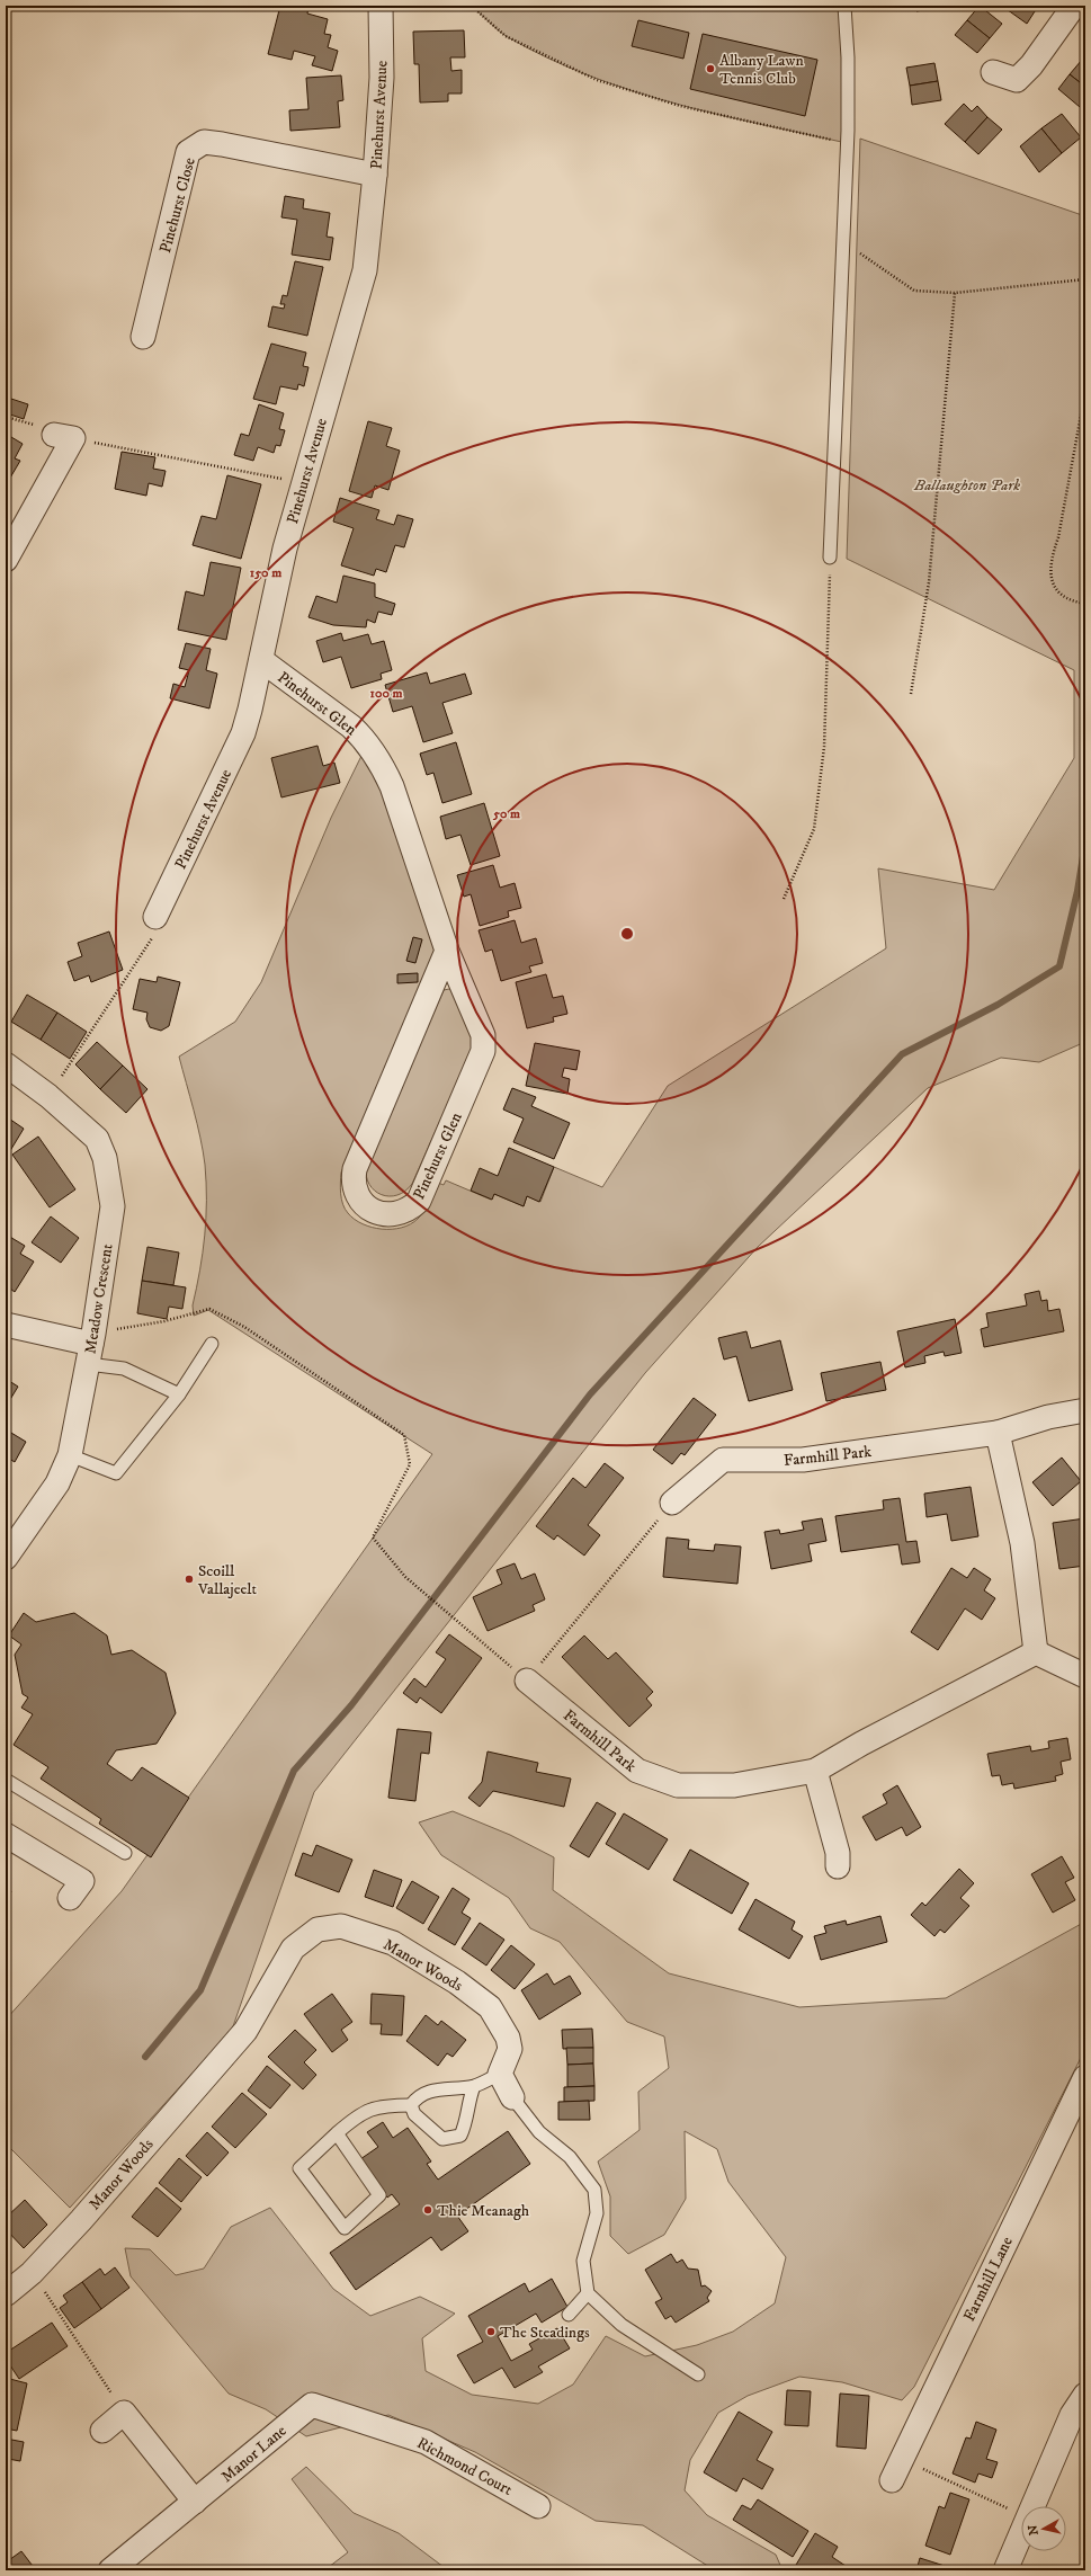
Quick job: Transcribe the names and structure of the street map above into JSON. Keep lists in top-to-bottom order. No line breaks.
{"streets":{"street":["Pinehurst Avenue","Pinehurst Close","Pinehurst Glen","Meadow Crescent","Farmhill Park","Manor Woods","Farmhill Lane","Manor Lane","Richmond Court"]},"crossings":[["Pinehurst Avenue","Pinehurst Close"],["Pinehurst Avenue","Pinehurst Glen"],["Manor Lane","Richmond Court"]],"parks":["Ballaughton Park"],"places":["Albany Lawn Tennis Club","Scoill Vallajeelt","Thie Meanagh","The Steadings"],"north":"left","rings":["150 m","100 m","50 m"]}
